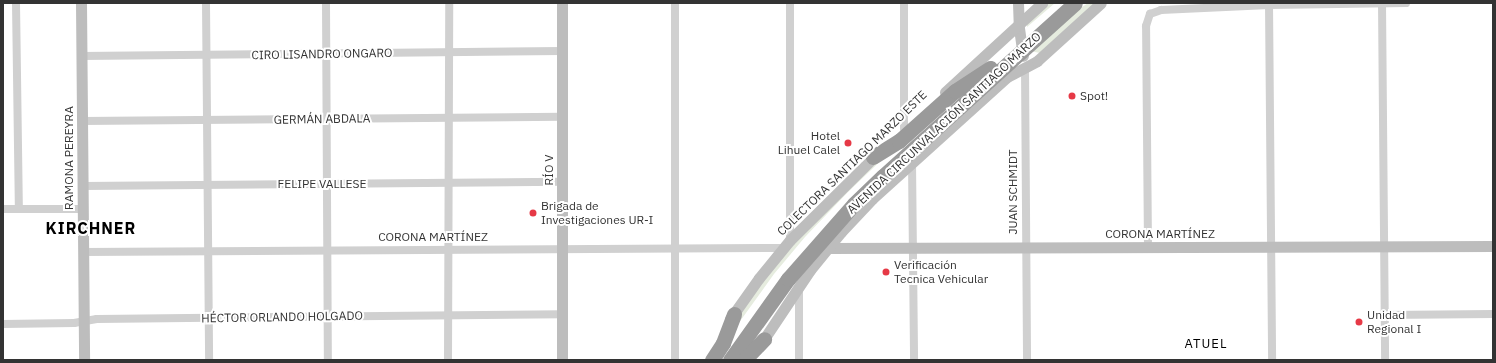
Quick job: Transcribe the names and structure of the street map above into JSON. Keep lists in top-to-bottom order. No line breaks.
{"streets":{"highway":["AVENIDA CIRCUNVALACIÓN SANTIAGO MARZO"],"street":["CIRO LISANDRO ONGARO","GERMÁN ABDALA","RAMONA PEREYRA","COLECTORA SANTIAGO MARZO ESTE","RÍO V","FELIPE VALLESE","JUAN SCHMIDT","CORONA MARTÍNEZ","HÉCTOR ORLANDO HOLGADO"]},"crossings":[["CIRO LISANDRO ONGARO","RAMONA PEREYRA"],["CIRO LISANDRO ONGARO","RÍO V"],["GERMÁN ABDALA","RAMONA PEREYRA"],["GERMÁN ABDALA","RÍO V"],["AVENIDA CIRCUNVALACIÓN SANTIAGO MARZO","JUAN SCHMIDT"],["RAMONA PEREYRA","FELIPE VALLESE"],["RAMONA PEREYRA","CORONA MARTÍNEZ"],["RAMONA PEREYRA","HÉCTOR ORLANDO HOLGADO"],["COLECTORA SANTIAGO MARZO ESTE","JUAN SCHMIDT"],["COLECTORA SANTIAGO MARZO ESTE","CORONA MARTÍNEZ"],["RÍO V","FELIPE VALLESE"],["RÍO V","CORONA MARTÍNEZ"],["RÍO V","HÉCTOR ORLANDO HOLGADO"],["JUAN SCHMIDT","CORONA MARTÍNEZ"]],"districts":["KIRCHNER","ATUEL"],"places":["Spot!","Hotel Lihuel Calel","Brigada de Investigaciones UR-I","Verificación Tecnica Vehicular","Unidad Regional I"]}
